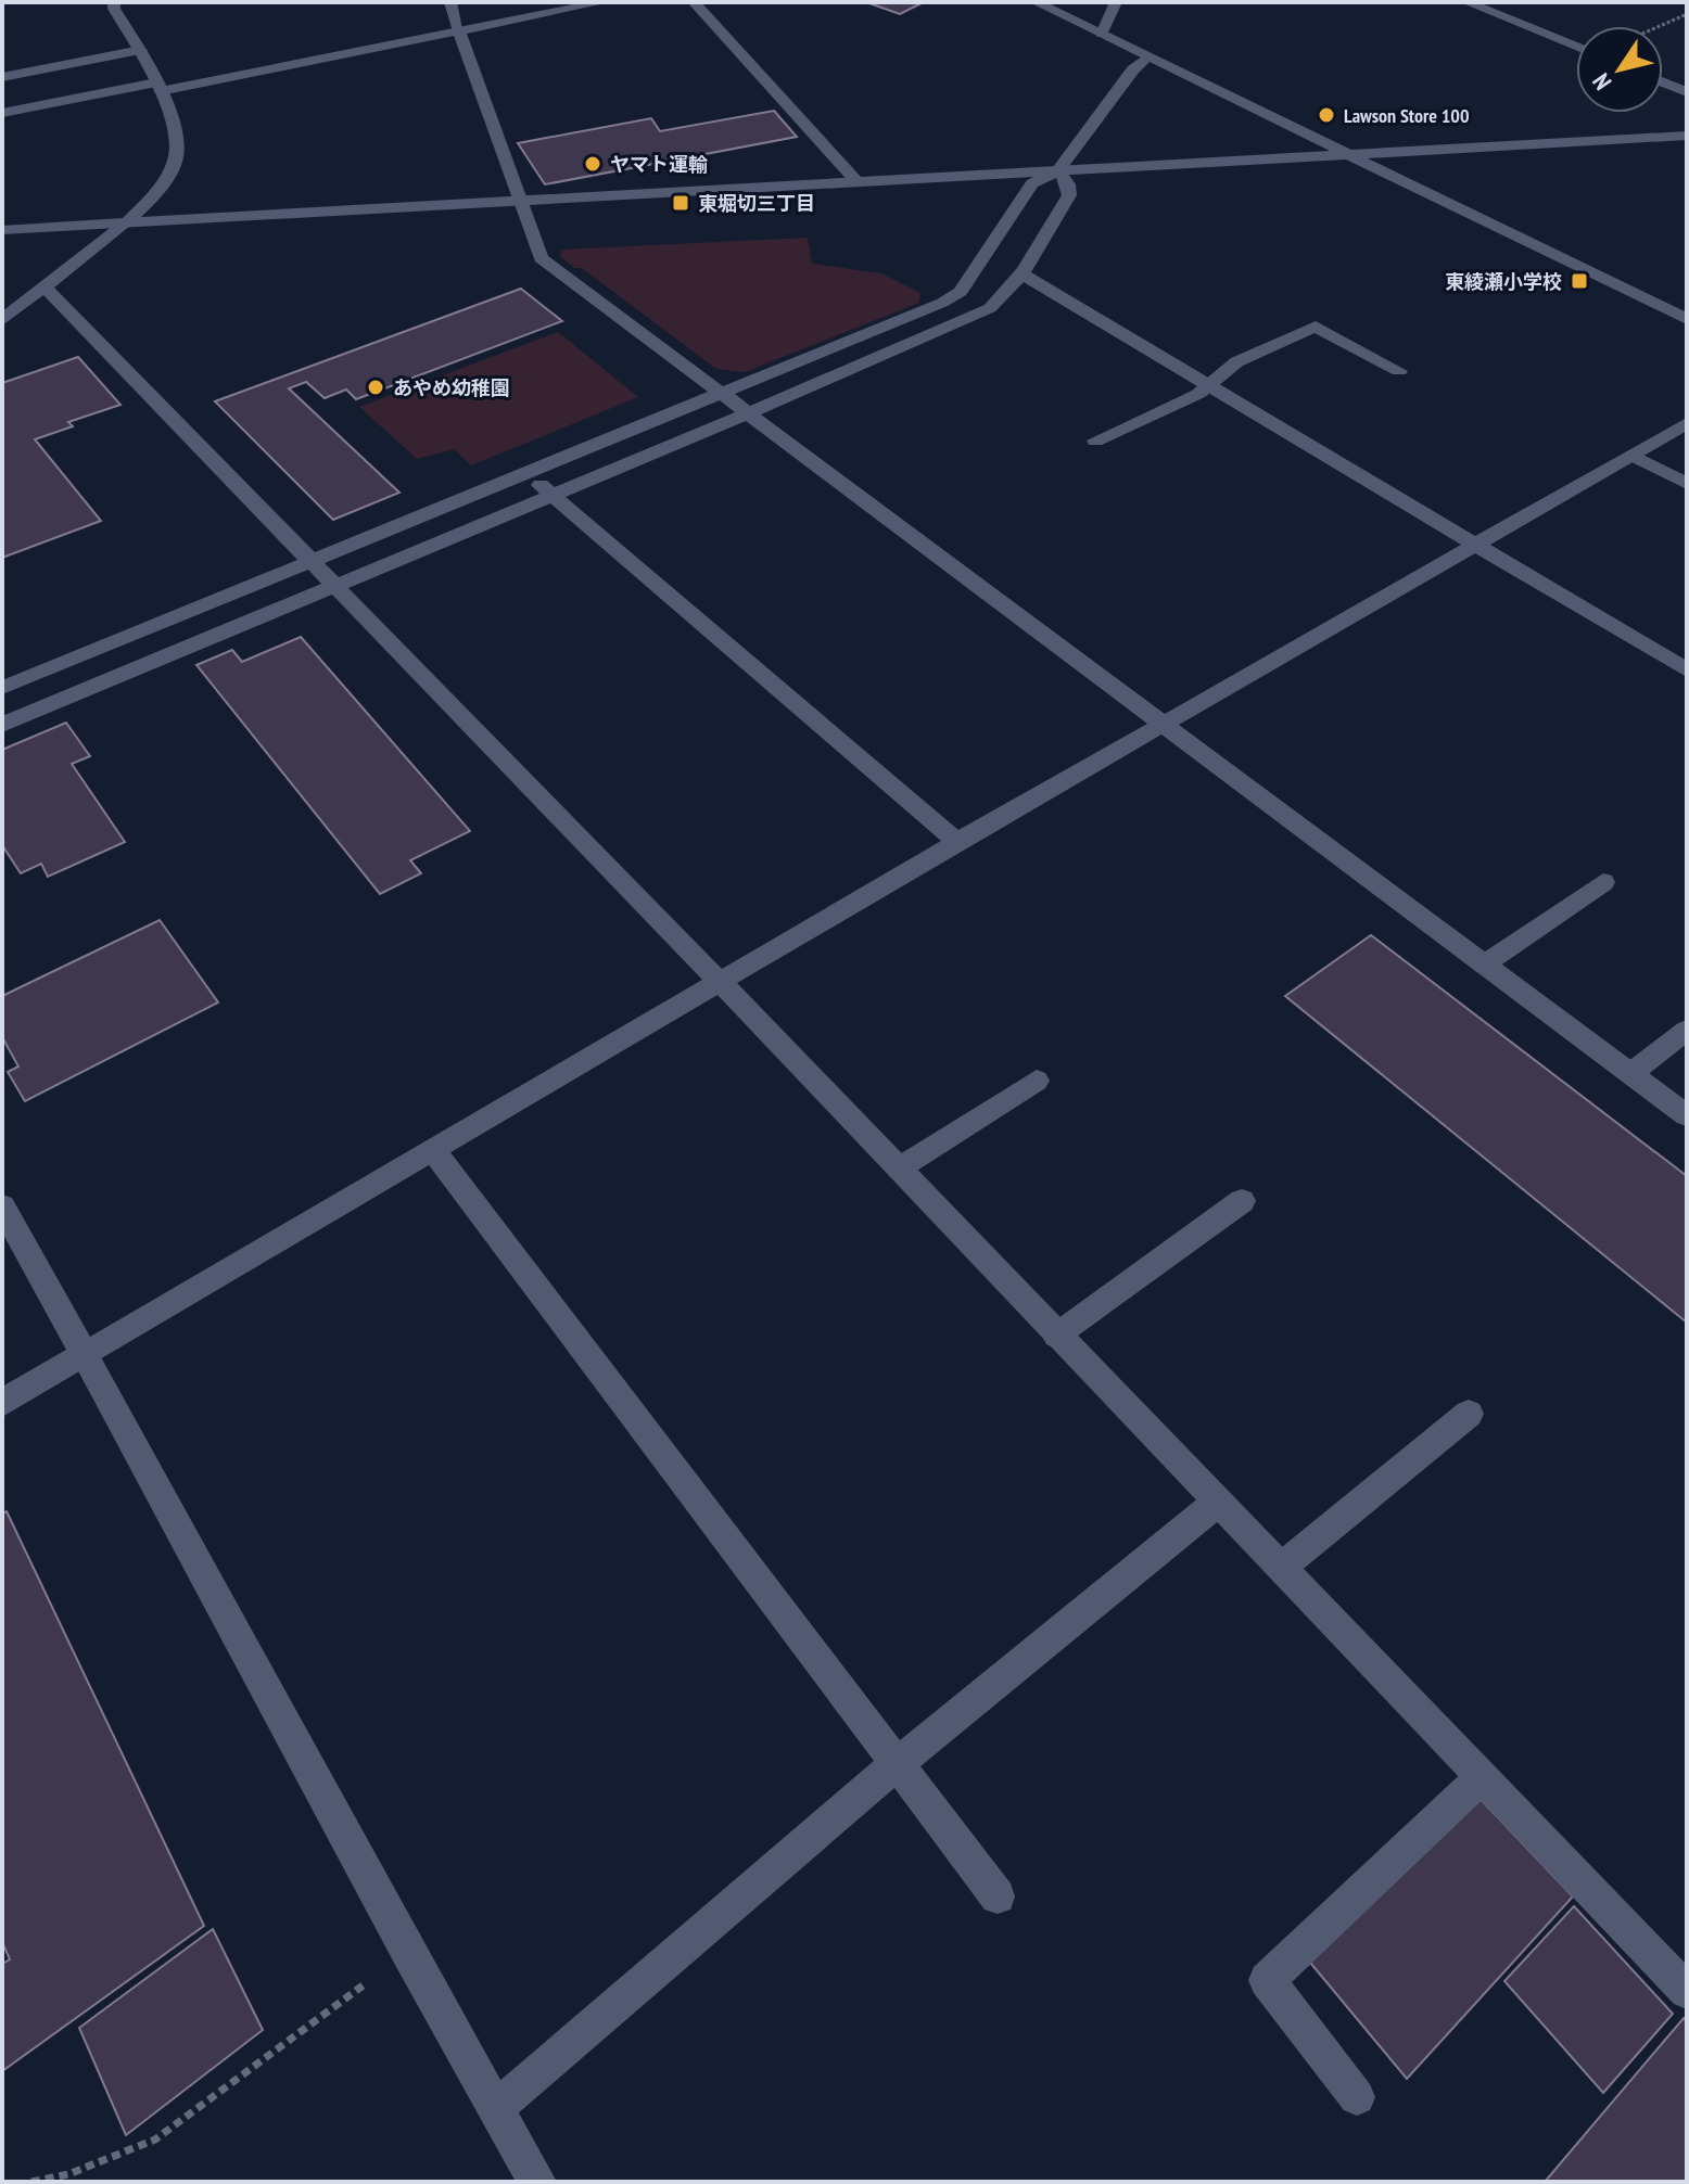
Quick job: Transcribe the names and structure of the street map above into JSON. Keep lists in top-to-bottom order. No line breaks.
{"places":{"other":["Lawson Store 100","ヤマト運輸","あやめ幼稚園"],"transit":["東堀切三丁目","東綾瀬小学校"]},"north":"bottom left"}
